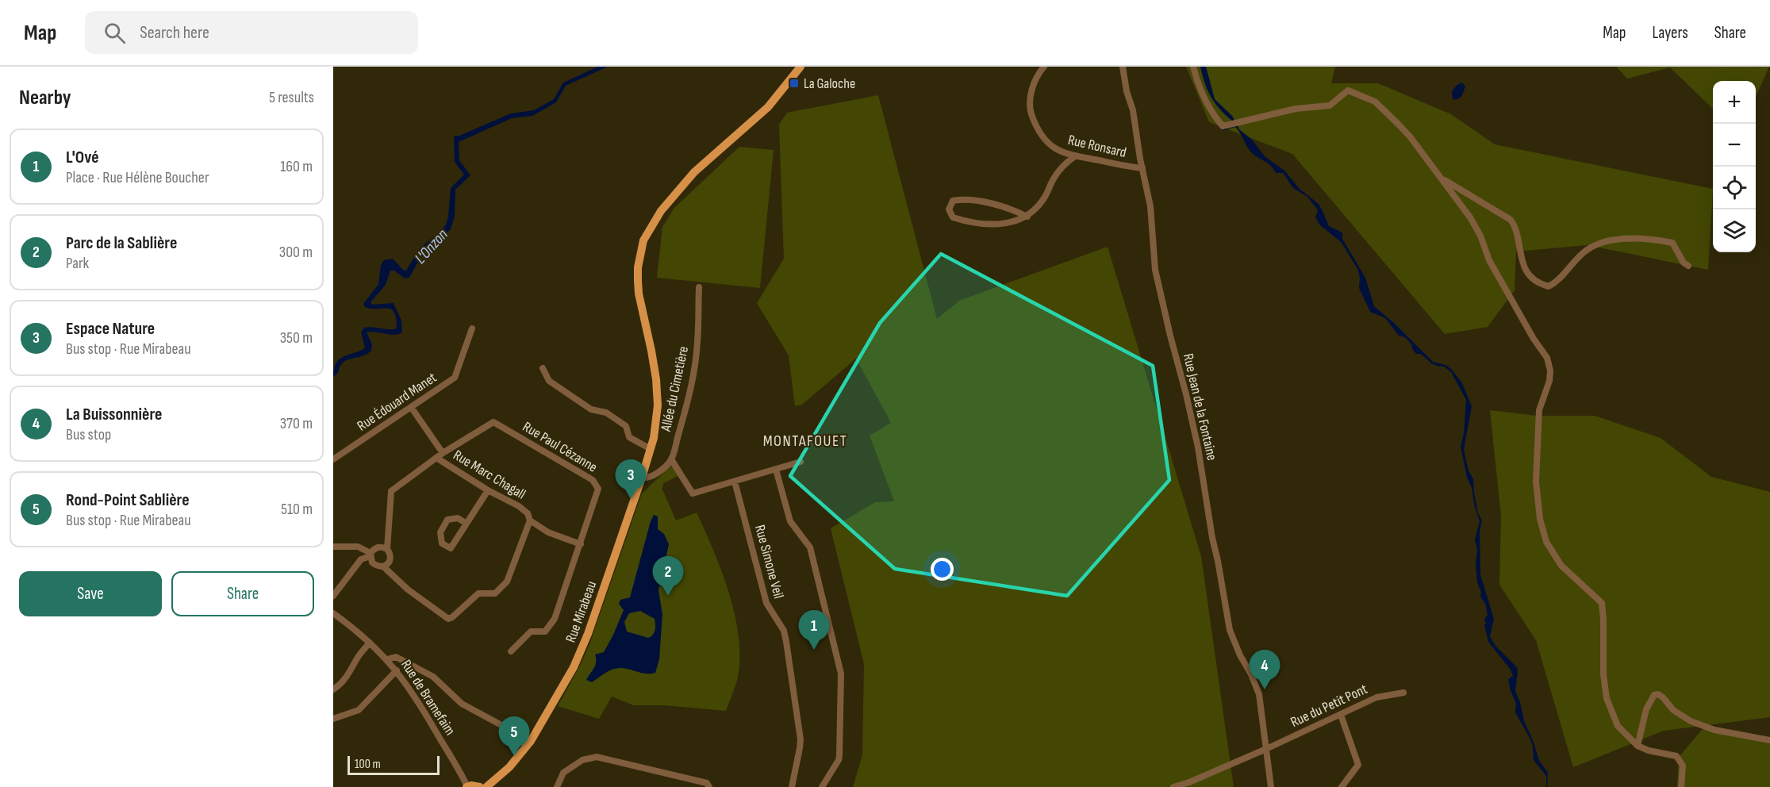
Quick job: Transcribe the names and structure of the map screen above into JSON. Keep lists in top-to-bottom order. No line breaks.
{"streets":{"main road":["Rue Mirabeau"],"street":["Rue Ronsard","Allée du Cimetière","Rue Édouard Manet","Rue Jean de la Fontaine","Rue Paul Cézanne","Rue Marc Chagall","Rue Simone Veil","Rue de Bramefaim","Rue du Petit Pont"]},"crossings":[["Rue Ronsard","Rue Jean de la Fontaine"],["Rue Jean de la Fontaine","Rue du Petit Pont"],["Rue Paul Cézanne","Rue Marc Chagall"]],"districts":["MONTAFOUET"],"water":["L'Onzon"],"places":{"transit":["La Galoche"]},"scale_bar":"100 m","page":{"header":"Map","search":"Search here","nav":["Map","Layers","Share"],"heading":["Nearby","5 results"],"map_buttons":["+","−"],"list":[{"mark":"1","name":"L'Ové","note":"Place · Rue Hélène Boucher","value":"160 m"},{"mark":"2","name":"Parc de la Sablière","note":"Park","value":"300 m"},{"mark":"3","name":"Espace Nature","note":"Bus stop · Rue Mirabeau","value":"350 m"},{"mark":"4","name":"La Buissonnière","note":"Bus stop","value":"370 m"},{"mark":"5","name":"Rond-Point Sablière","note":"Bus stop · Rue Mirabeau","value":"510 m"}],"pins":["3","2","1","4","5"],"buttons":["Save","Share"],"scale":"100 m"}}
